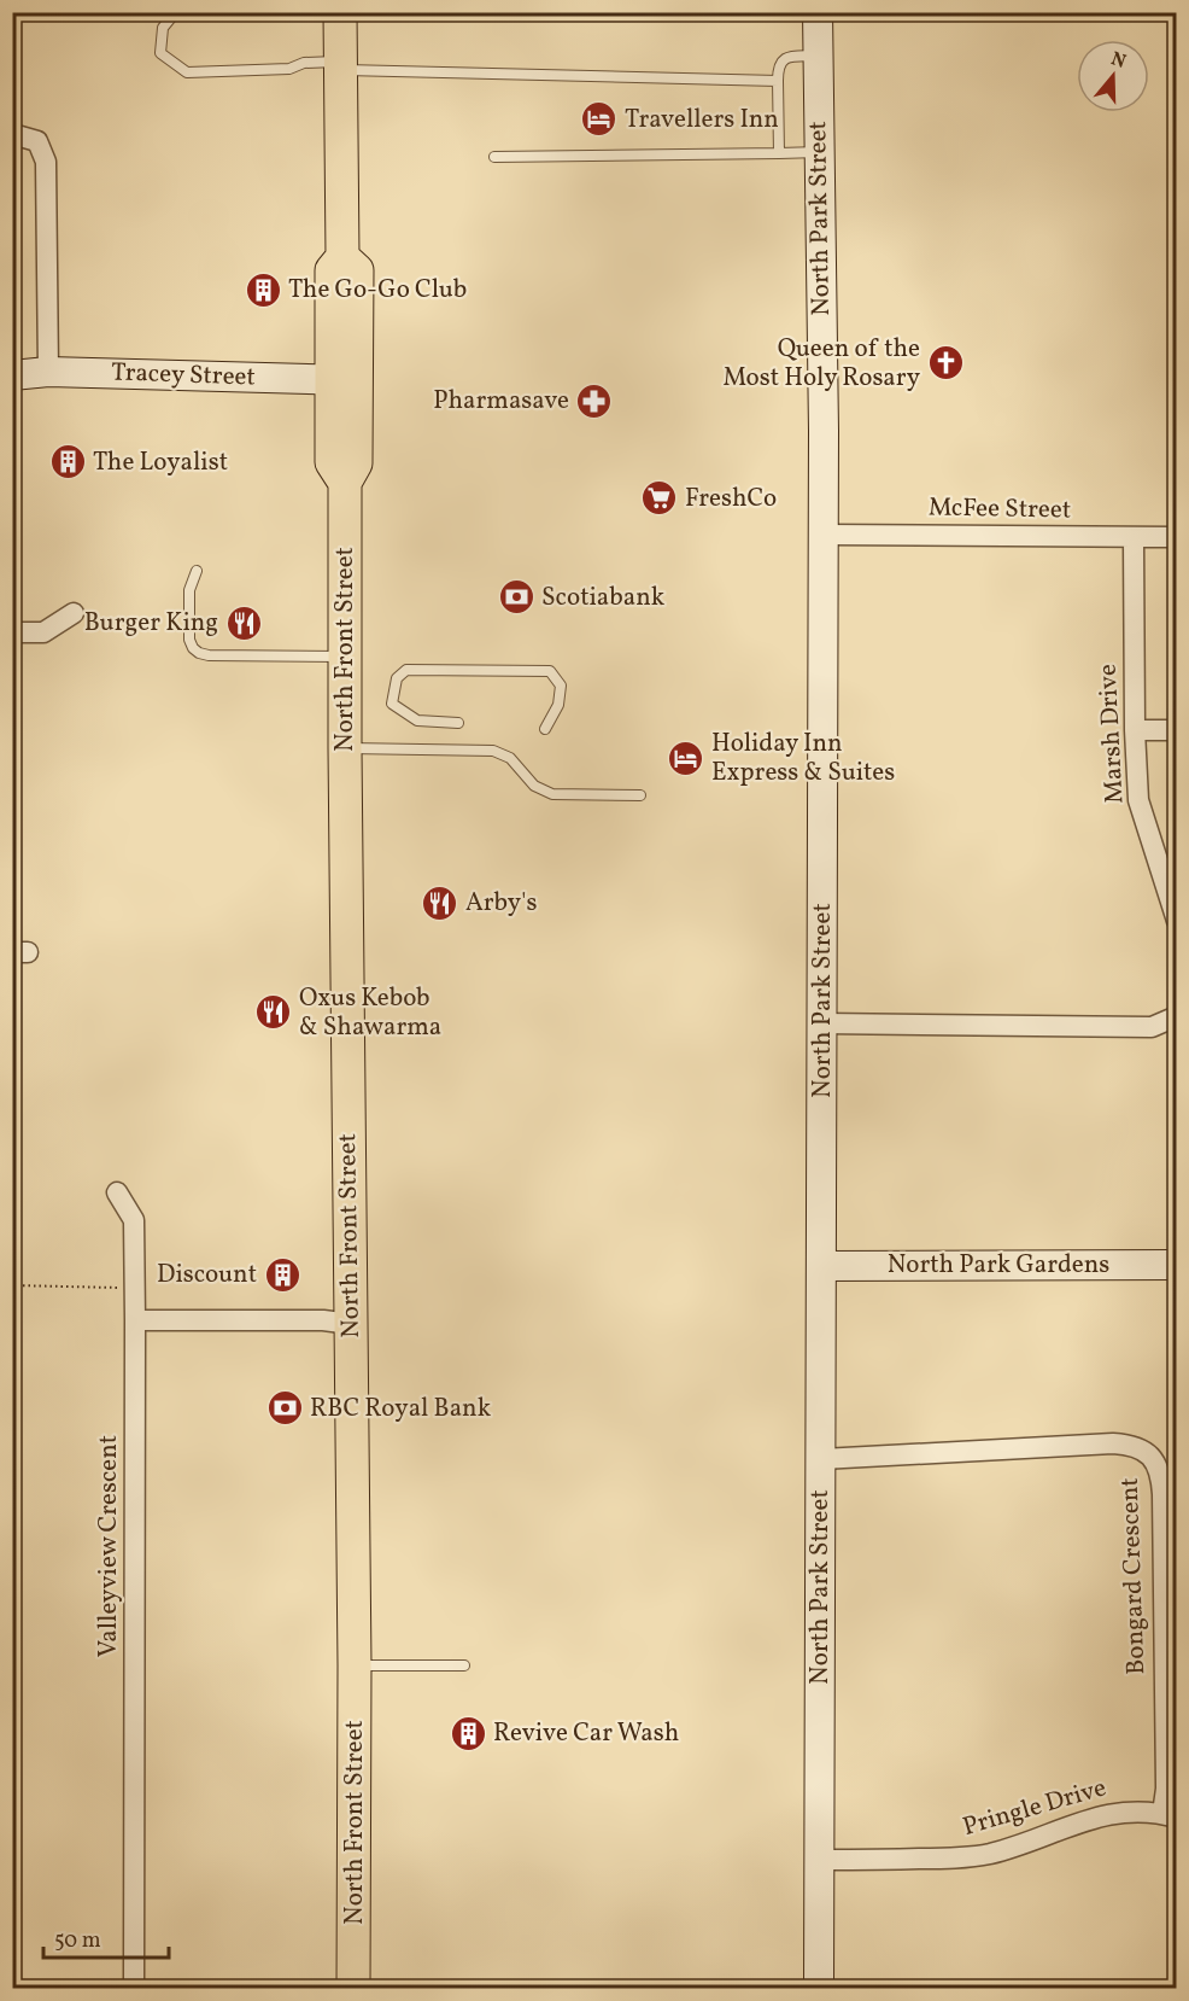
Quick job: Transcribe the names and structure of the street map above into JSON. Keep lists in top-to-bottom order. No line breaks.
{"streets":{"main road":["North Front Street"],"street":["North Park Street","Tracey Street","McFee Street","Marsh Drive","North Park Gardens","Valleyview Crescent","Bongard Crescent","Pringle Drive"]},"crossings":[["North Park Street","McFee Street"],["North Park Street","North Park Gardens"],["North Park Street","Bongard Crescent"],["North Park Street","Pringle Drive"],["Tracey Street","North Front Street"],["McFee Street","Marsh Drive"],["Bongard Crescent","Pringle Drive"]],"places":{"hotel":["Travellers Inn","Holiday Inn Express & Suites"],"building":["The Go-Go Club","The Loyalist","Discount","Revive Car Wash"],"church":["Queen of the Most Holy Rosary"],"pharmacy":["Pharmasave"],"supermarket":["FreshCo"],"bank":["Scotiabank","RBC Royal Bank"],"restaurant":["Burger King","Arby's","Oxus Kebob & Shawarma"]},"scale_bar":"50 m","north":"top"}
